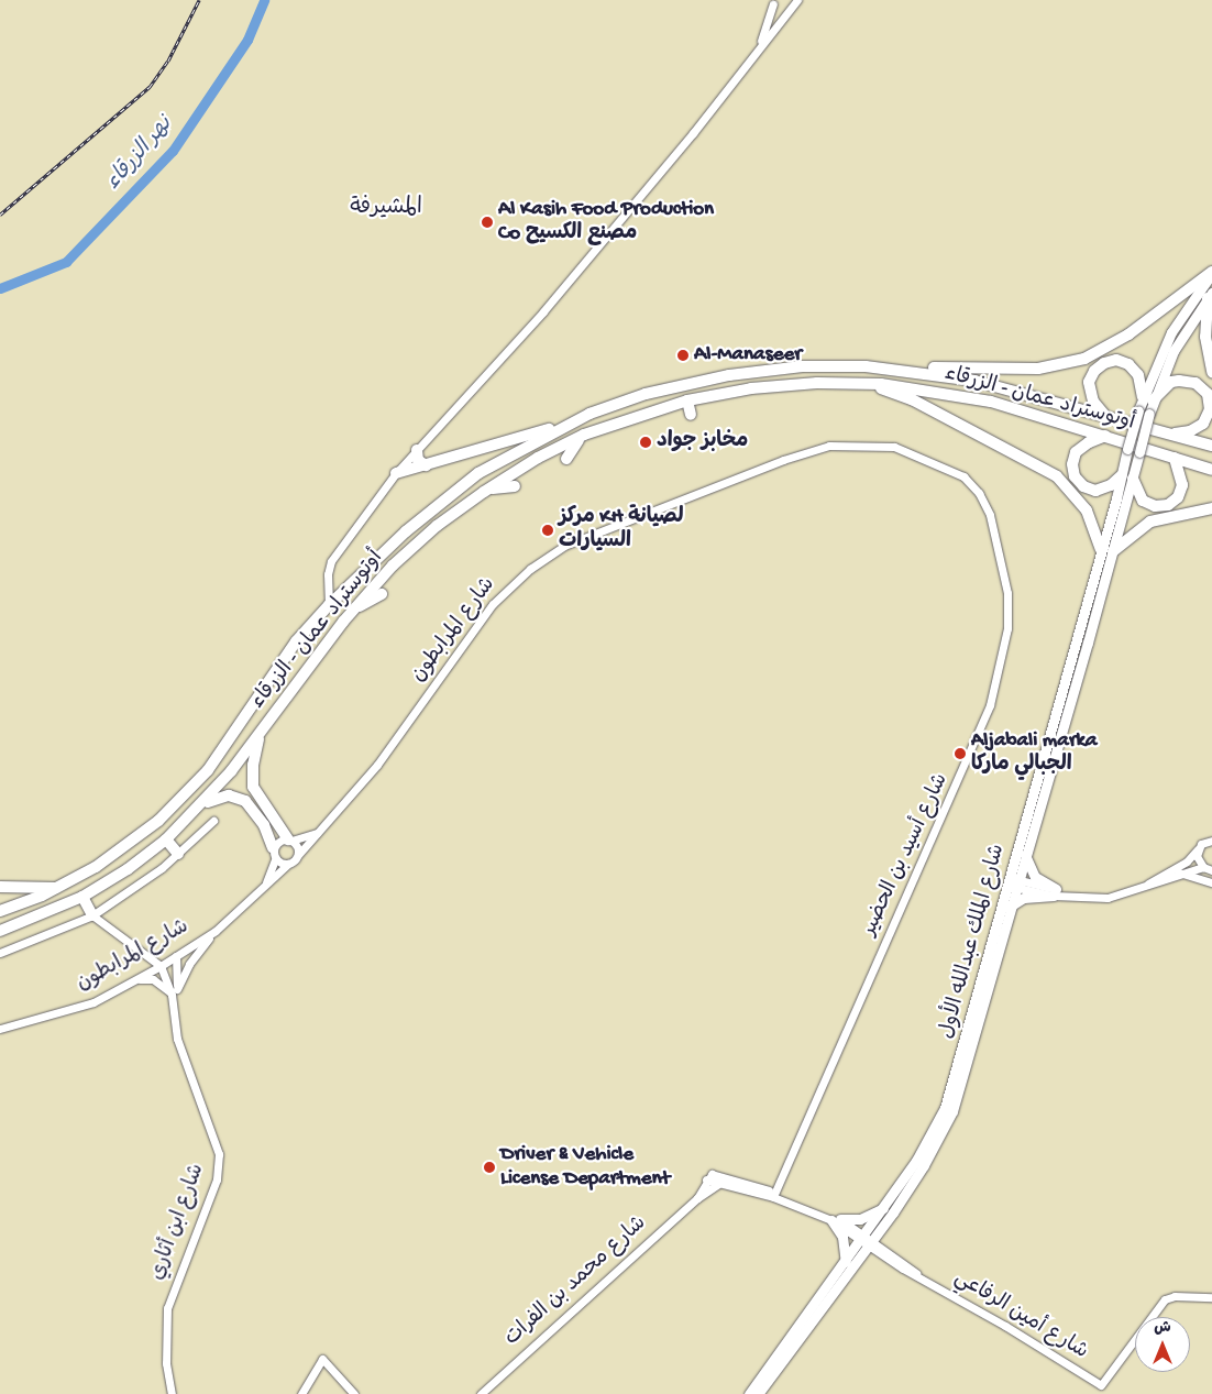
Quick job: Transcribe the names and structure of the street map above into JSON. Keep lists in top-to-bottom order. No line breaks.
{"streets":{"highway":["أوتوستراد عمان - الزرقاء"],"main road":["شارع الملك عبدالله الأول"],"street":["شارع المرابطون","شارع أسيد بن الحضير","شارع ابن أثاري","شارع محمد بن الفرات","شارع أمين الرفاعي"]},"crossings":[["شارع المرابطون","شارع أسيد بن الحضير"],["شارع المرابطون","شارع ابن أثاري"],["شارع أسيد بن الحضير","شارع أمين الرفاعي"],["شارع الملك عبدالله الأول","شارع أمين الرفاعي"]],"districts":["المشيرفة"],"water":["نهر الزرقاء"],"places":["Al Kasih Food Production Co مصنع الكسيح","Al-Manaseer","مخابز جواد","مركز KH لصيانة السيارات","Aljabali marka الجبالي ماركا","Driver & Vehicle License Department"],"north":"top"}
